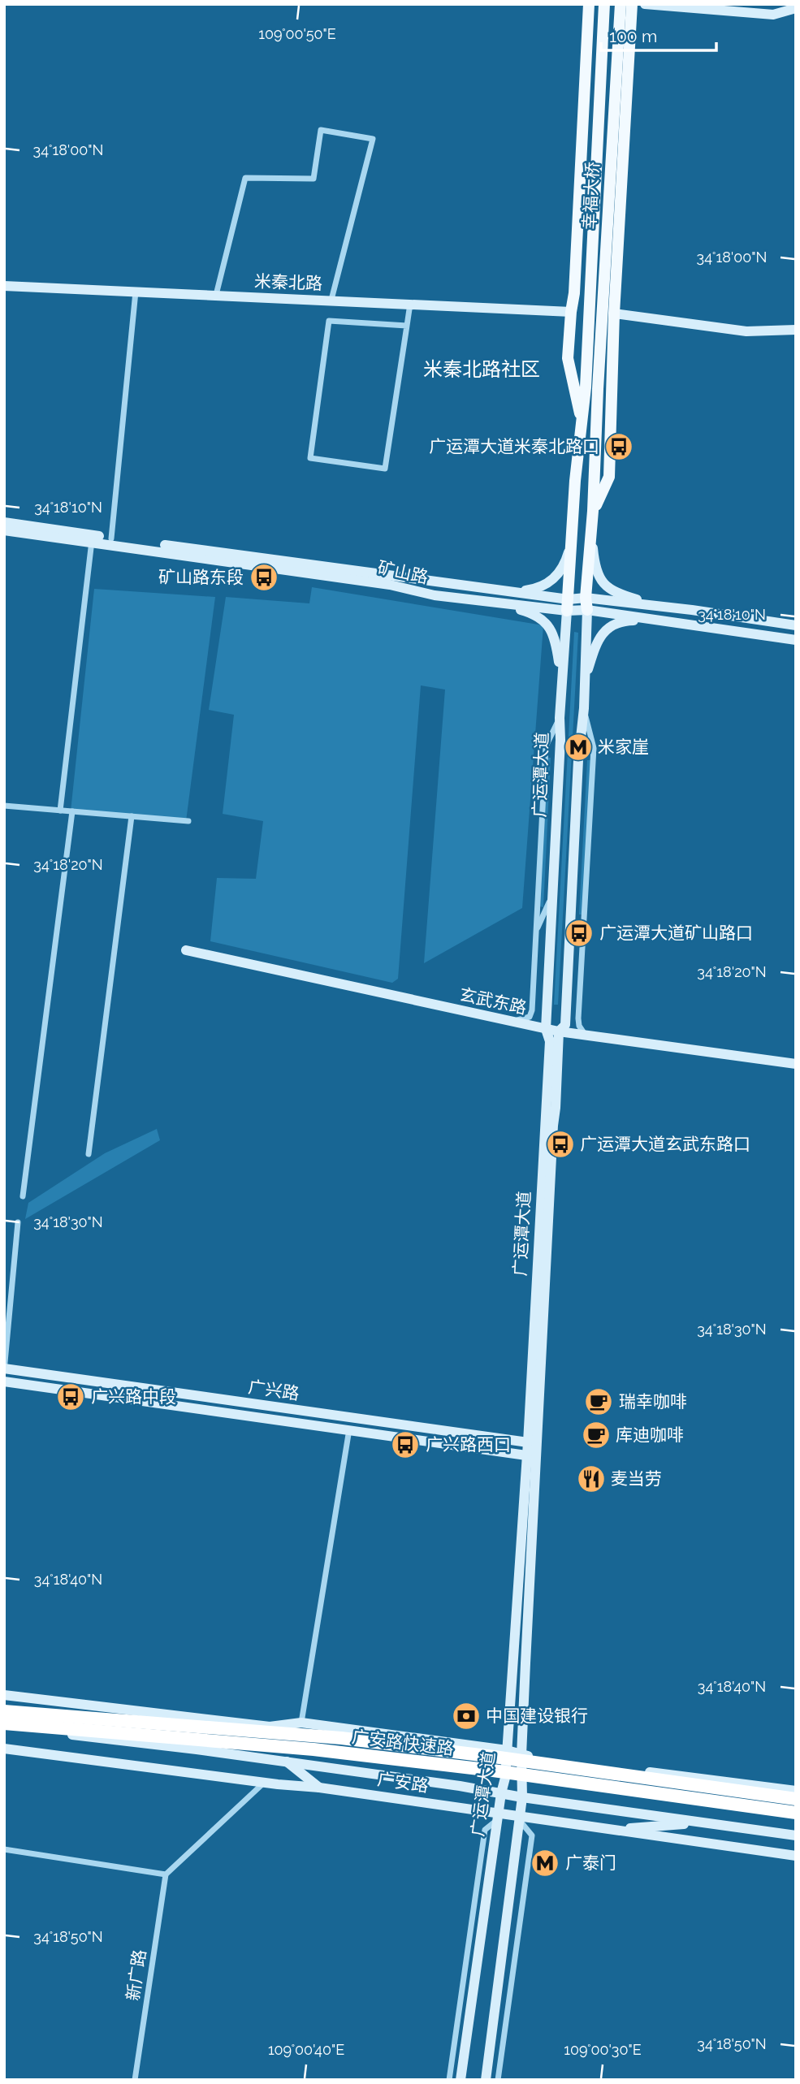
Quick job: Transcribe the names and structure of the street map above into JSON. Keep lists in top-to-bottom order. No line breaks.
{"streets":{"highway":["广安路快速路"],"main road":["幸福大桥","米秦北路","矿山路","广运潭大道","玄武东路","广兴路","广安路"],"street":["新广路"]},"crossings":[["幸福大桥","广运潭大道"],["矿山路","广运潭大道"],["广运潭大道","玄武东路"],["广运潭大道","广兴路"],["广运潭大道","广安路"]],"districts":["米秦北路社区"],"places":{"bus stop":["广运潭大道米秦北路口","矿山路东段","广运潭大道矿山路口","广运潭大道玄武东路口","广兴路中段","广兴路西口"],"metro station":["米家崖","广泰门"],"cafe":["瑞幸咖啡","库迪咖啡"],"restaurant":["麦当劳"],"bank":["中国建设银行"]},"scale_bar":"100 m","coordinates":["109°00'50\"E","34°18'00\"N","34°18'10\"N","34°18'20\"N","34°18'30\"N","34°18'40\"N","34°18'50\"N","109°00'40\"E","109°00'30\"E"]}
